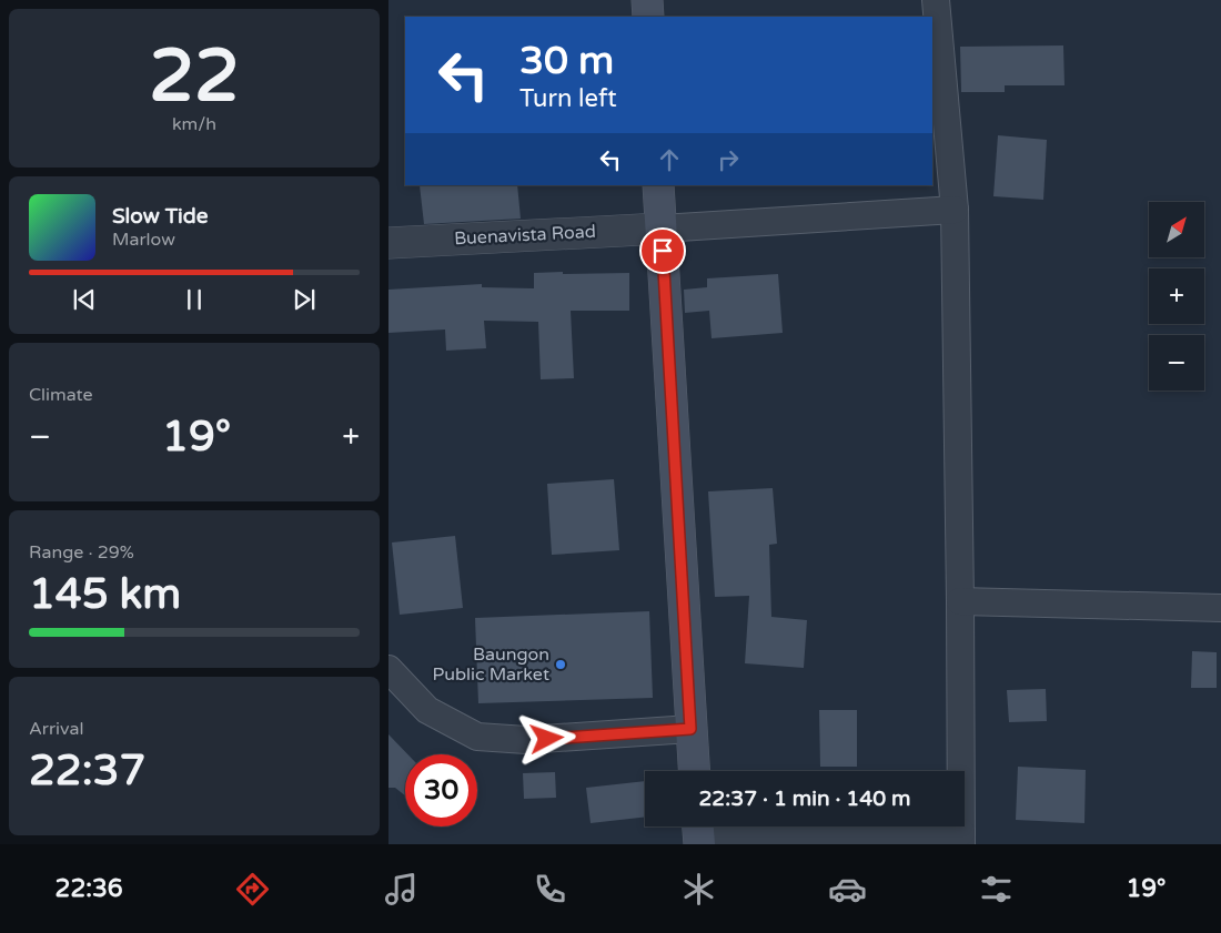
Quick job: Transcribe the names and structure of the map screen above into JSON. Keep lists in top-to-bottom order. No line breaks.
{"streets":{"street":["Buenavista Road"]},"places":["Baungon Public Market"],"north":"top right","page":{"tile":[["22","km/h"],"Climate",["Range · 29%","145 km"],["Arrival","22:37"]],"turn":["30 m","Turn left"],"song":["Slow Tide","Marlow"],"map_buttons":["+","−"],"heat":["−","19°","+"],"limit":"30","trip":"22:37 · 1 min · 140 m","tabs":["22:36","19°"]}}
